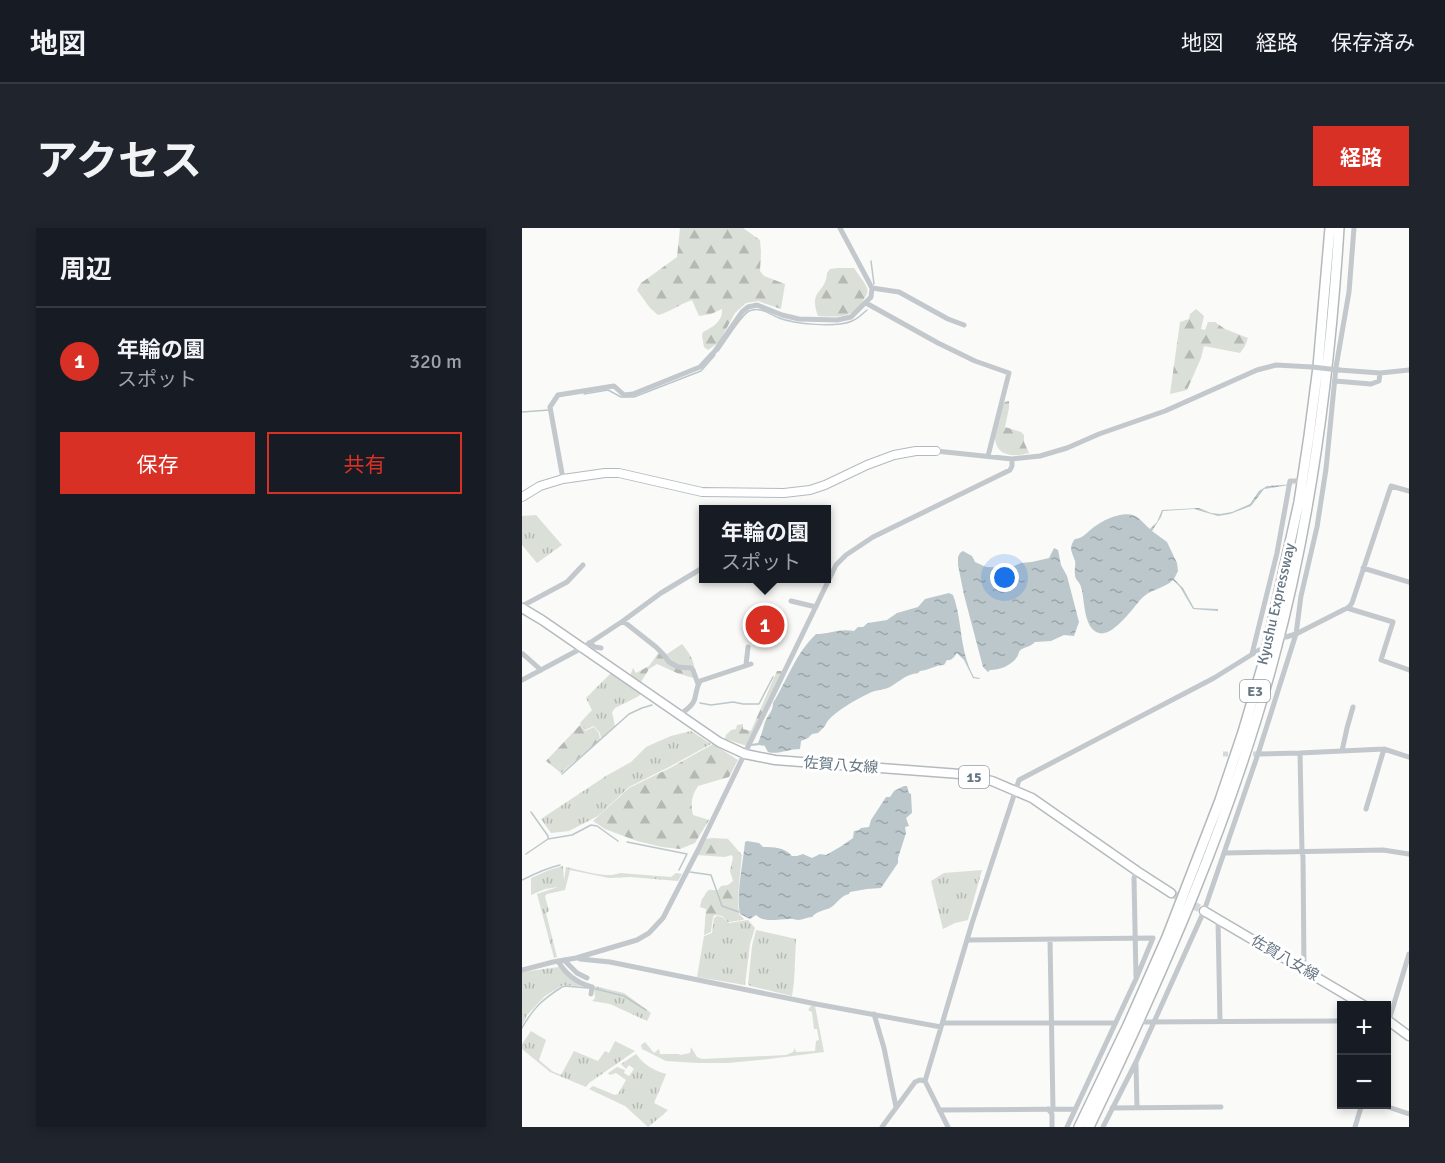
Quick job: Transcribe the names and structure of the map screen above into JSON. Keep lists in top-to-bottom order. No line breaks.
{"streets":{"highway":["Kyushu Expressway","E3"],"main road":["佐賀八女線","15"]},"page":{"header":"地図","nav":["地図","経路","保存済み"],"title":"アクセス","buttons":["経路",["保存","共有"]],"heading":"周辺","list":[{"mark":"1","name":"年輪の園","note":"スポット","value":"320 m"}],"popup":["年輪の園","スポット"],"pins":"1","map_buttons":["+","−"]}}
